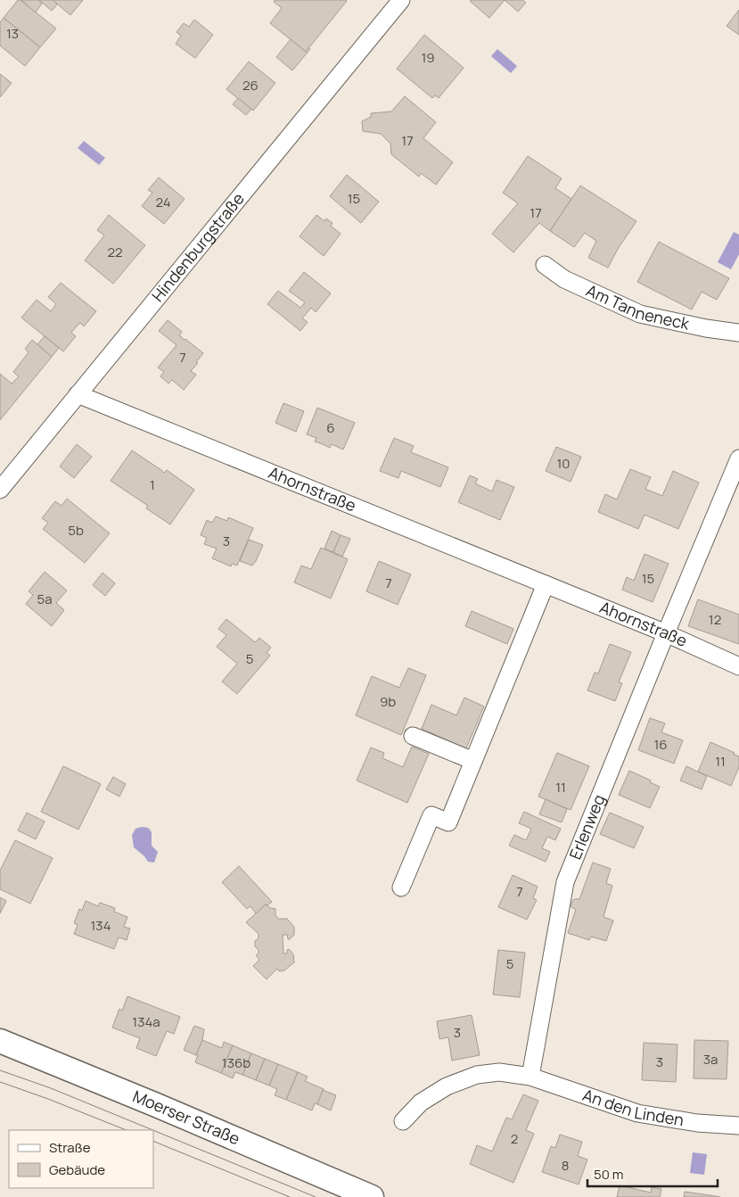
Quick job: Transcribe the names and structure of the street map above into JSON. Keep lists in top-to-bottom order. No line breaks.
{"streets":{"main road":["Moerser Straße"],"street":["Hindenburgstraße","Am Tanneneck","Ahornstraße","Erlenweg","An den Linden"]},"crossings":[["Hindenburgstraße","Ahornstraße"],["Ahornstraße","Erlenweg"],["Erlenweg","An den Linden"]],"house_numbers":["13","19","26","17","15","24","17","22","7","6","10","1","5b","3","15","7","5a","12","5","9b","16","11","11","7","134","5","134a","3","3a","3","136b","2","8"],"legend":["Straße","Gebäude"],"scale_bar":"50 m"}
